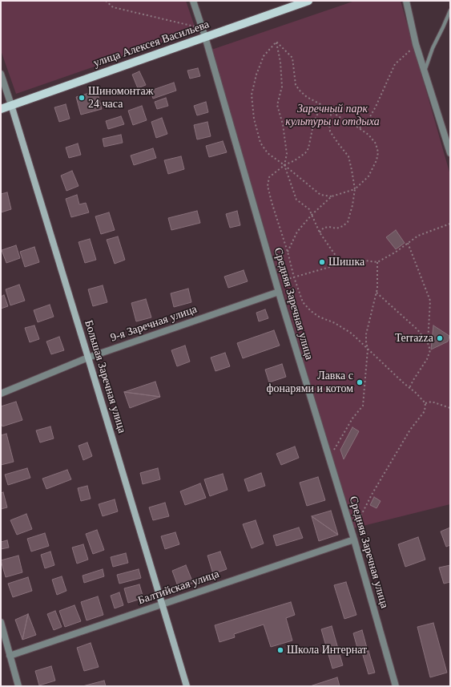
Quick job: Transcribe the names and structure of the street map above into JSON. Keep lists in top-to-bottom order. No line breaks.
{"streets":{"main road":["улица Алексея Васильева"],"street":["Средняя Заречная улица","9-я Заречная улица","Большая Заречная улица","Балтийская улица"]},"crossings":[["улица Алексея Васильева","Средняя Заречная улица"],["улица Алексея Васильева","Большая Заречная улица"],["Средняя Заречная улица","9-я Заречная улица"],["Средняя Заречная улица","Балтийская улица"],["9-я Заречная улица","Большая Заречная улица"],["Большая Заречная улица","Балтийская улица"]],"parks":["Заречный парк культуры и отдыха"],"places":["Шиномонтаж 24 часа","Шишка","Terrazza","Лавка с фонарями и котом","Школа Интернат"]}
